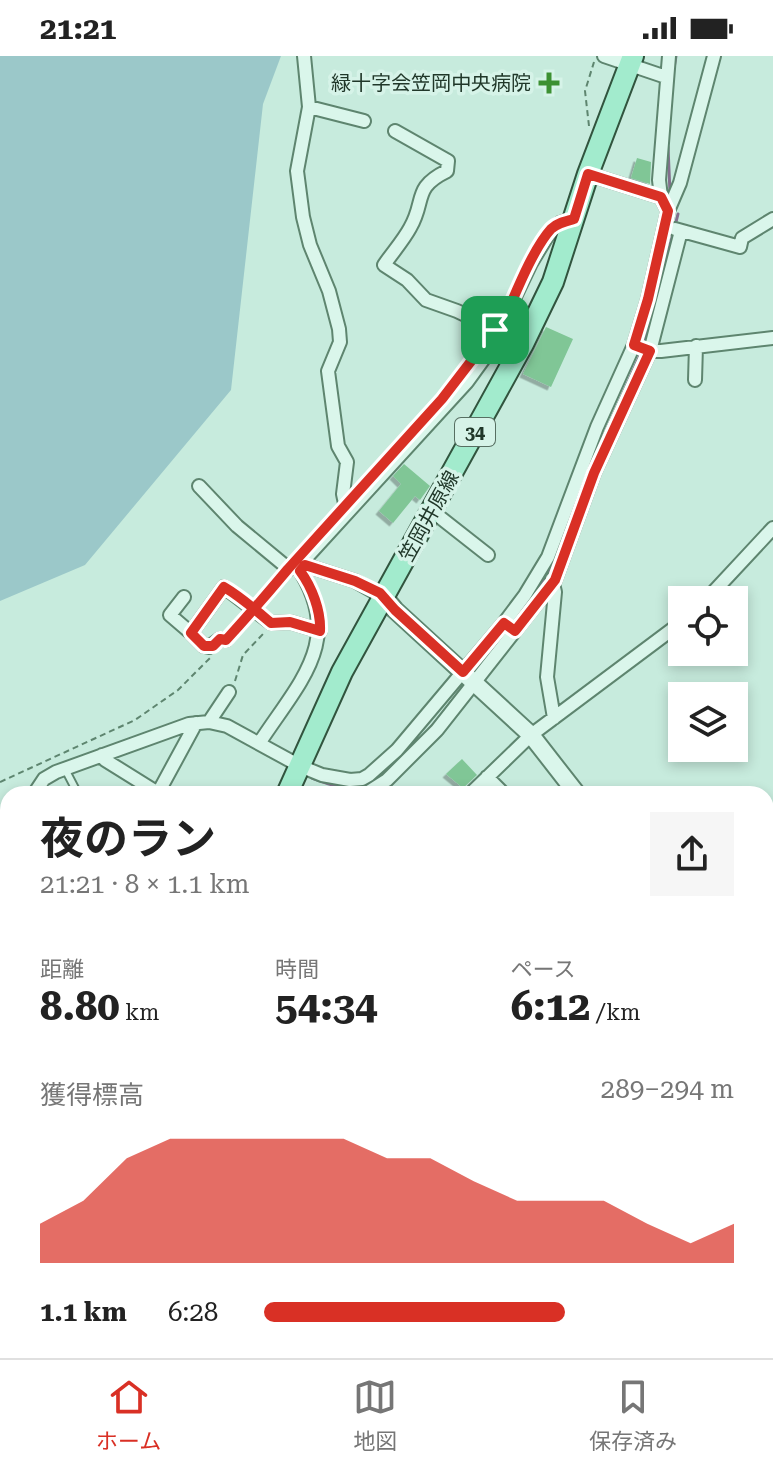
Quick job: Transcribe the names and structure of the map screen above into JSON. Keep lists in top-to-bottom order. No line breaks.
{"streets":{"main road":["34","笠岡井原線"]},"places":{"health":["緑十字会笠岡中央病院"]},"page":{"status":"21:21","heading":["夜のラン","21:21 · 8 × 1.1 km"],"stats":[["距離","8.80 km"],["時間","54:34"],["ペース","6:12 /km"]],"chart":["獲得標高","289–294 m"],"list":[{"name":"1.1 km","note":"6:28"}],"tabs":["ホーム","地図","保存済み"]}}
